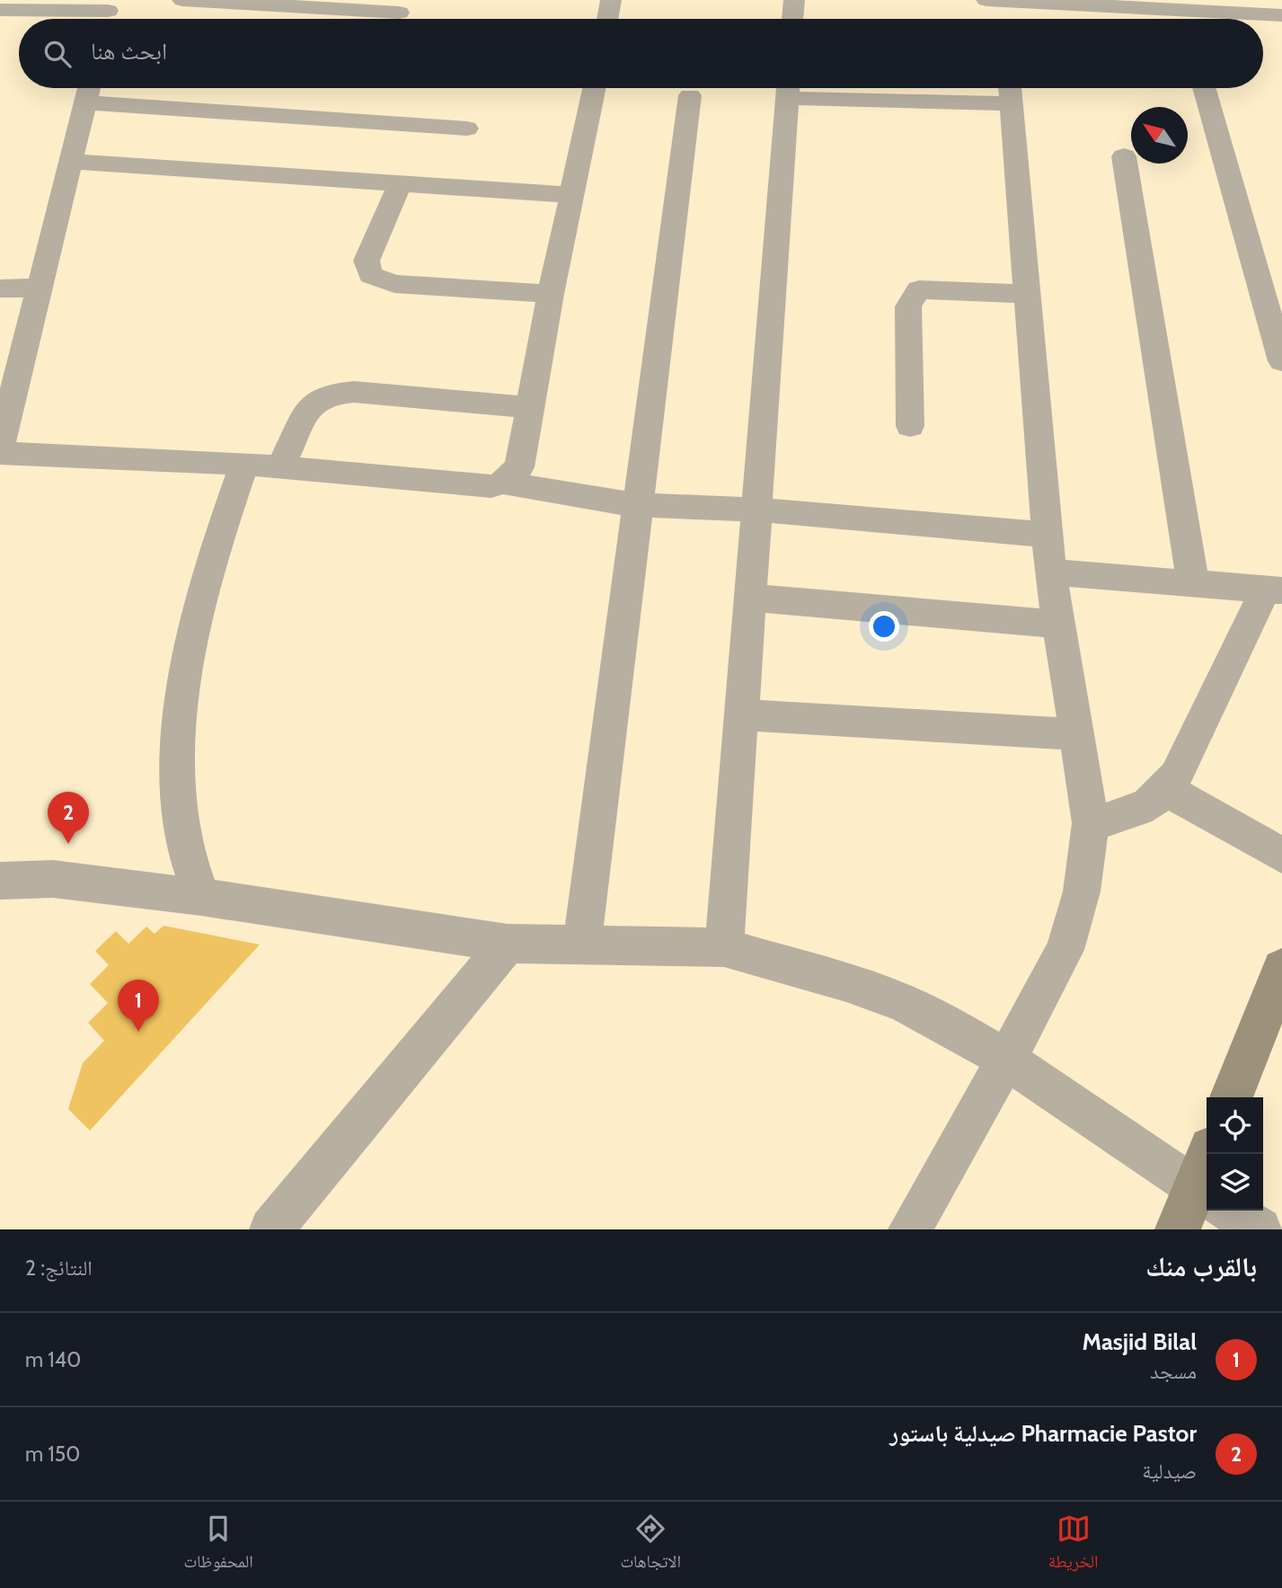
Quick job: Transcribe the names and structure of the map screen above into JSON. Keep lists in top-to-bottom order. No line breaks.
{"north":"top left","page":{"search":"ابحث هنا","pins":["2","1"],"heading":["بالقرب منك","النتائج: 2"],"list":[{"mark":"1","name":"Masjid Bilal","note":"مسجد","value":"140 m"},{"mark":"2","name":"Pharmacie Pastor صيدلية باستور","note":"صيدلية","value":"150 m"}],"nav":["الخريطة","الاتجاهات","المحفوظات"]}}
